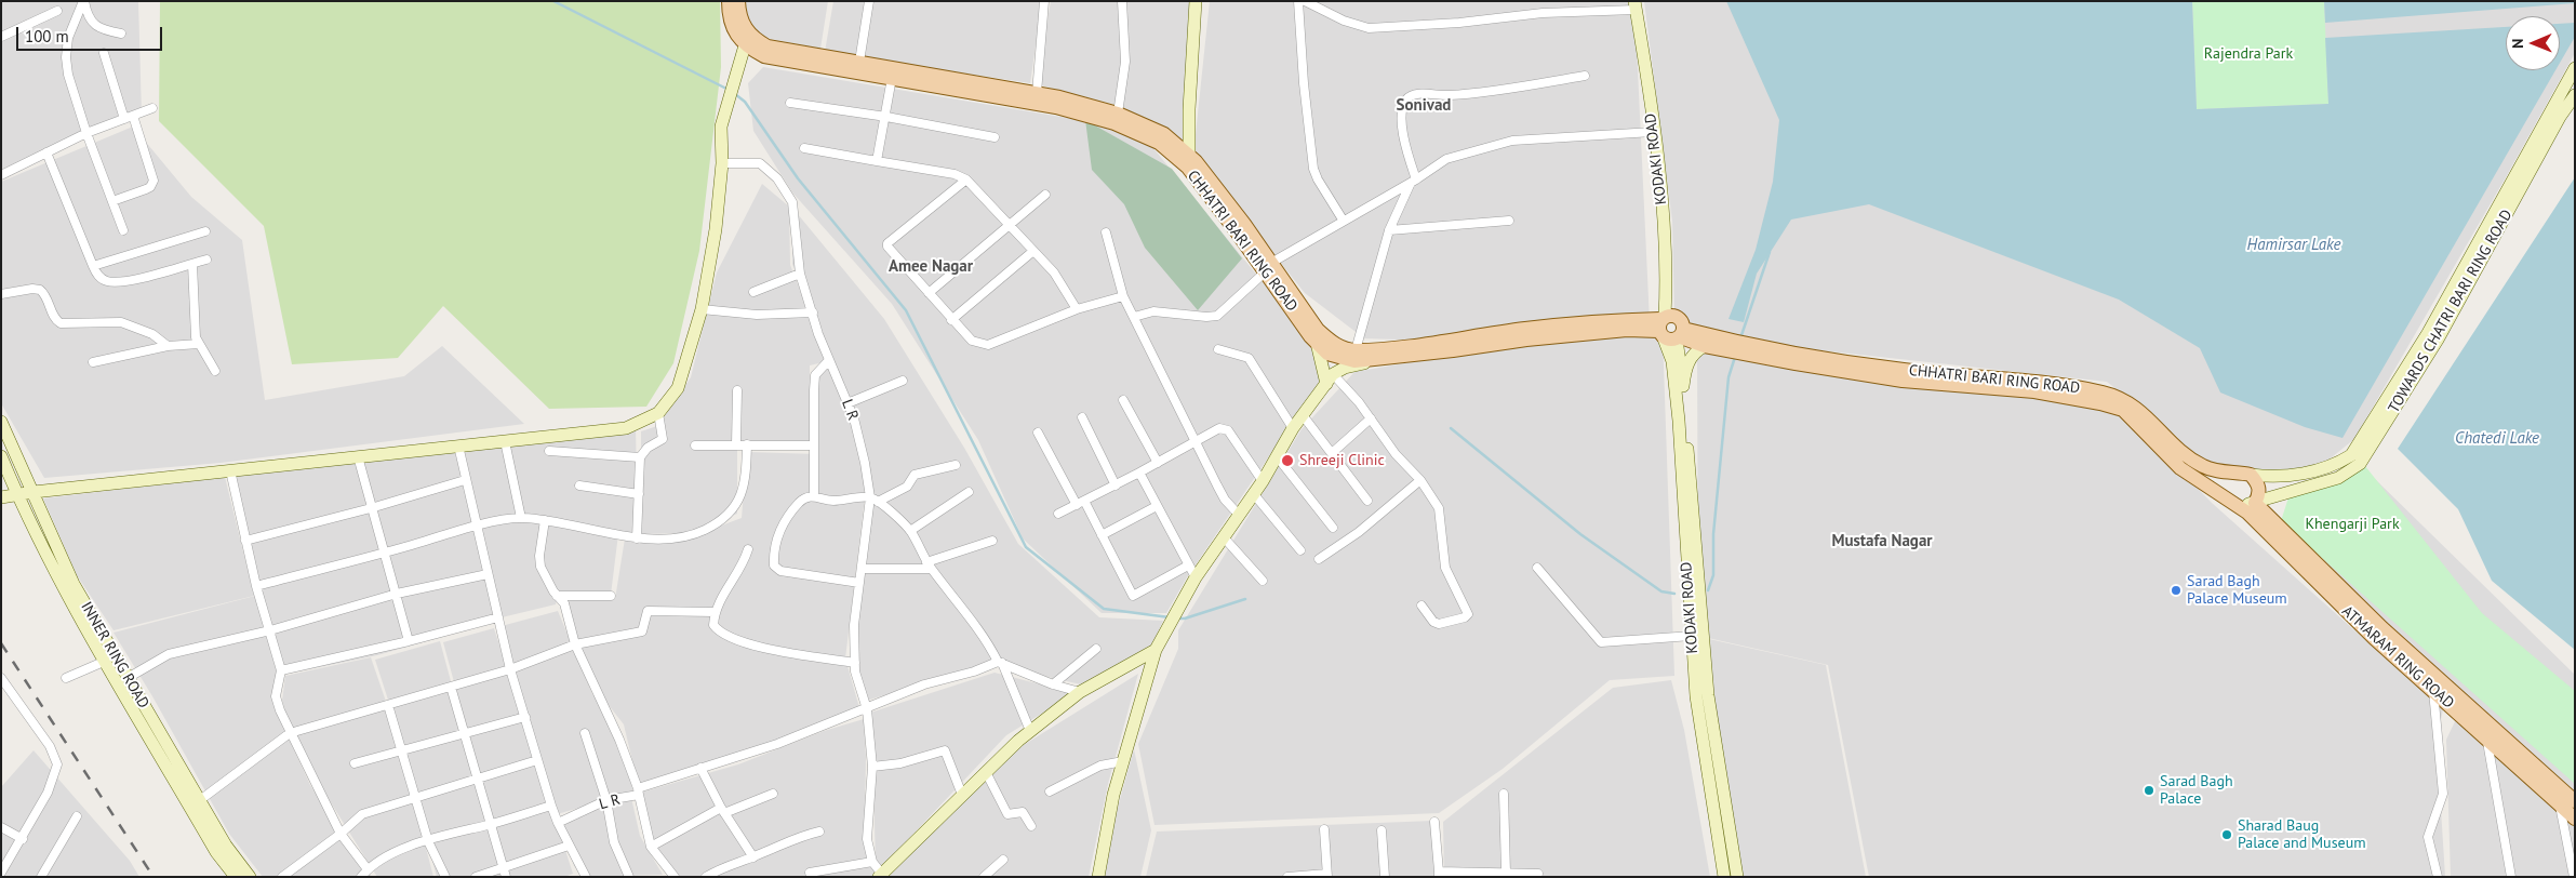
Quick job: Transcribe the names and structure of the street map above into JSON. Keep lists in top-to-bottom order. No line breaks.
{"streets":{"main road":["KODAKI ROAD","CHHATRI BARI RING ROAD","TOWARDS CHATRI BARI RING ROAD","INNER RING ROAD","ATMARAM RING ROAD"],"street":["L R"]},"crossings":[["KODAKI ROAD","CHHATRI BARI RING ROAD"],["CHHATRI BARI RING ROAD","TOWARDS CHATRI BARI RING ROAD"],["CHHATRI BARI RING ROAD","ATMARAM RING ROAD"],["TOWARDS CHATRI BARI RING ROAD","ATMARAM RING ROAD"]],"districts":["Sonivad","Amee Nagar","Mustafa Nagar"],"water":["Hamirsar Lake","Chatedi Lake"],"parks":["Rajendra Park","Khengarji Park"],"places":["Shreeji Clinic","Sarad Bagh Palace Museum","Sarad Bagh Palace","Sharad Baug Palace and Museum"],"scale_bar":"100 m","north":"left"}
